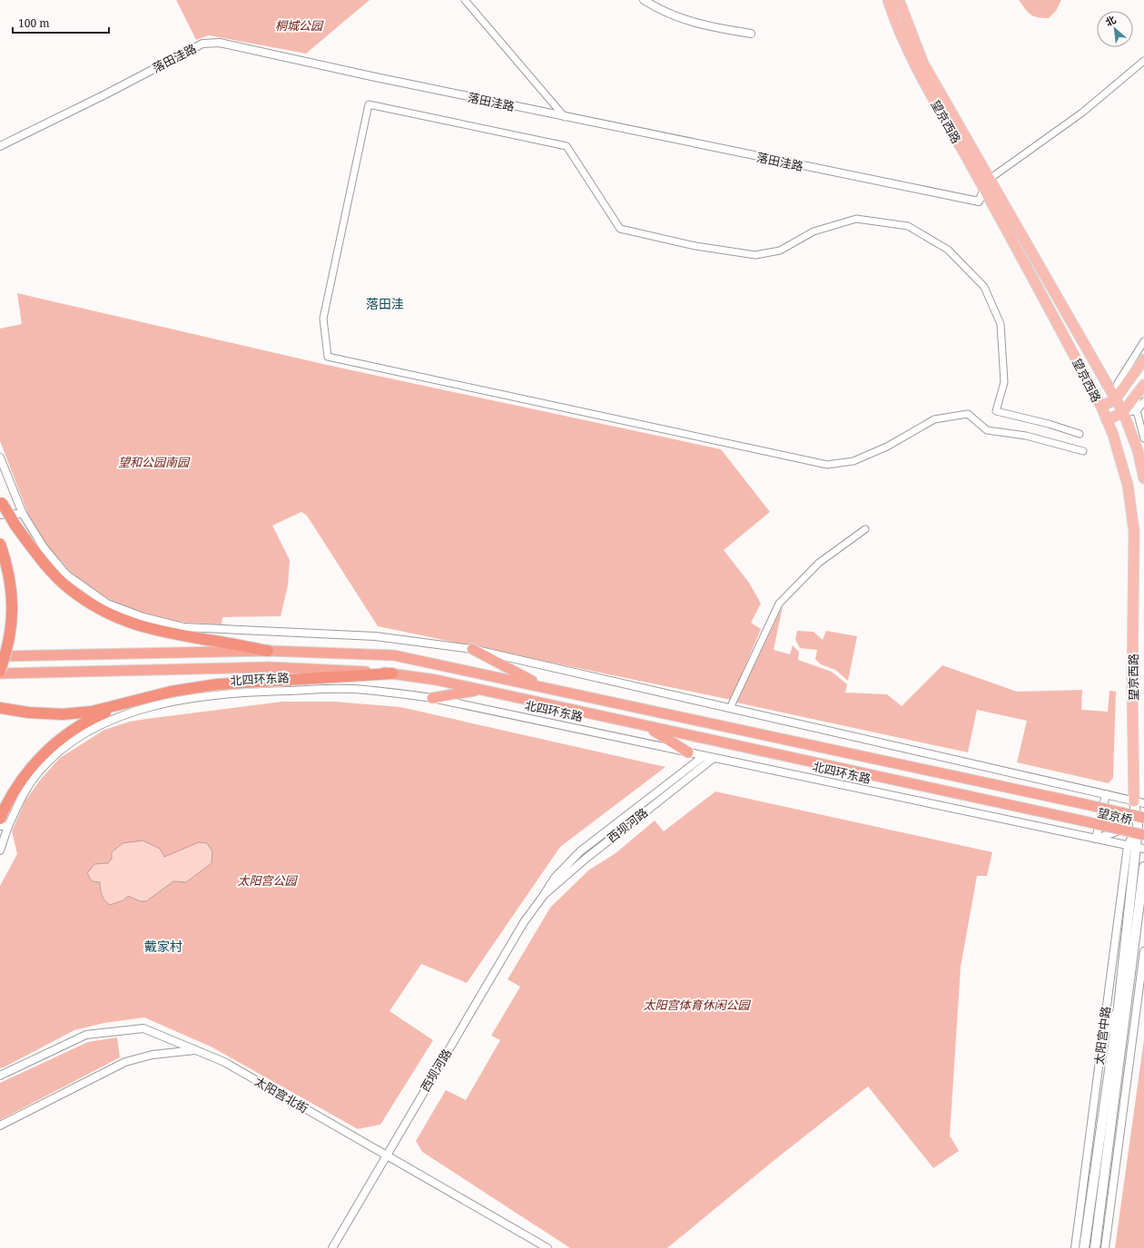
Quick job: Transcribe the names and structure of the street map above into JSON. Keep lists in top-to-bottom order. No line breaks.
{"streets":{"highway":["北四环东路","望京桥"],"main road":["望京西路","太阳宫中路"],"street":["落田洼路","西坝河路","太阳宫北街"]},"crossings":[["落田洼路","望京西路"],["北四环东路","望京桥"],["北四环东路","西坝河路"],["北四环东路","太阳宫中路"],["西坝河路","太阳宫北街"]],"districts":["落田洼","戴家村"],"parks":["桐城公园","望和公园南园","太阳宫公园","太阳宫体育休闲公园"],"scale_bar":"100 m","north":"top left"}
